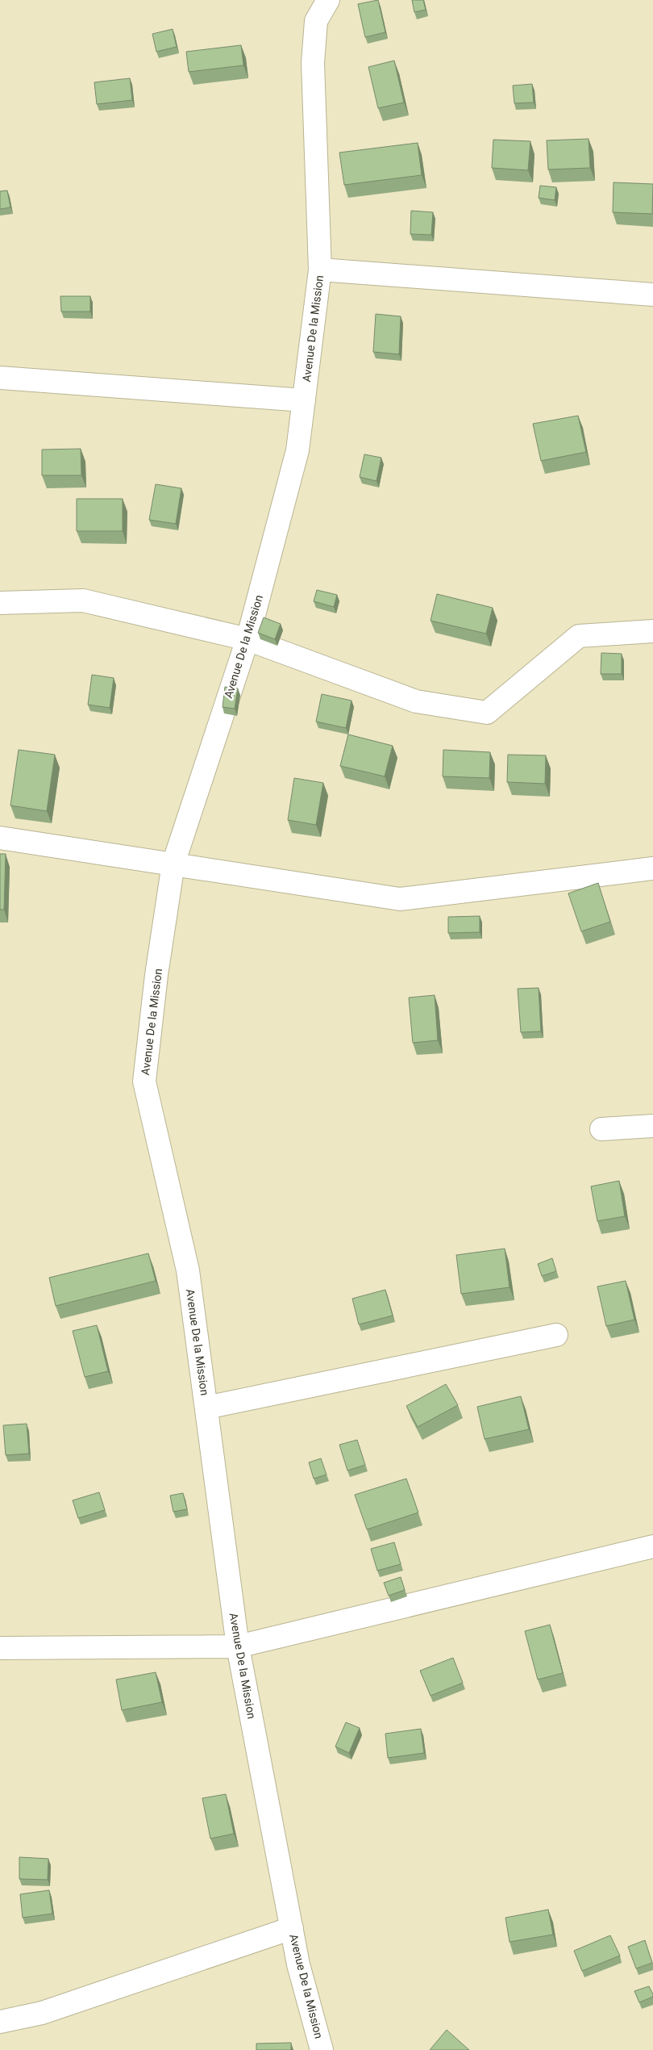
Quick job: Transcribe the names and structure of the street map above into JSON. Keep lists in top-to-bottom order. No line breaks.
{"streets":{"street":["Avenue De la Mission"]}}
